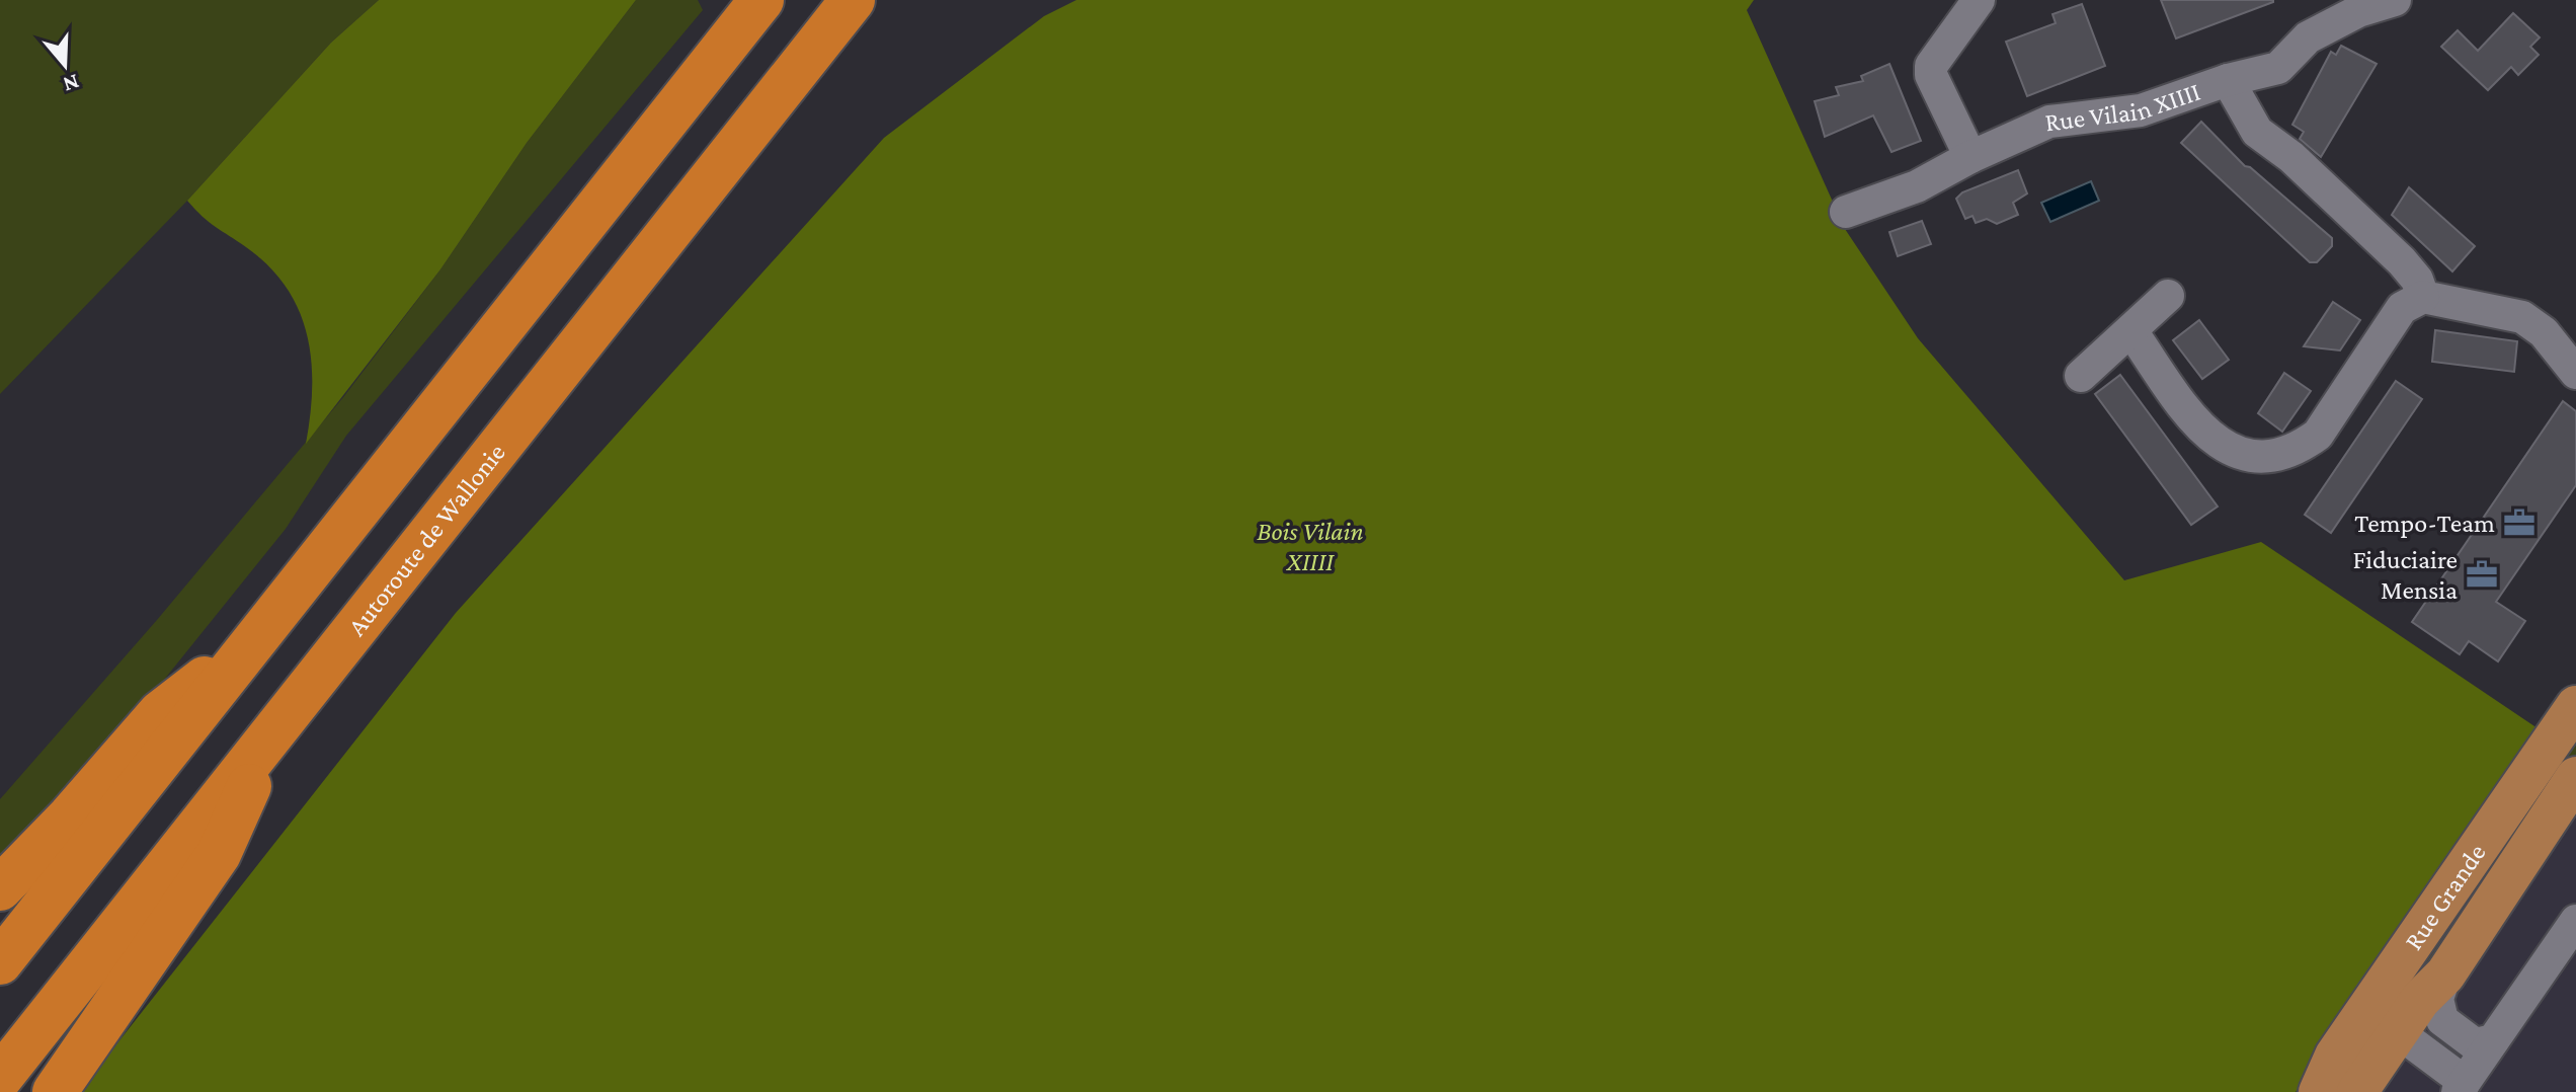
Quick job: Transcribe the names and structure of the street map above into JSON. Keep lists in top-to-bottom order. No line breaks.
{"streets":{"highway":["Autoroute de Wallonie"],"main road":["Rue Grande"],"street":["Rue Vilain XIIII"]},"parks":["Bois Vilain XIIII"],"places":{"office":["Tempo-Team","Fiduciaire Mensia"]},"north":"bottom"}
